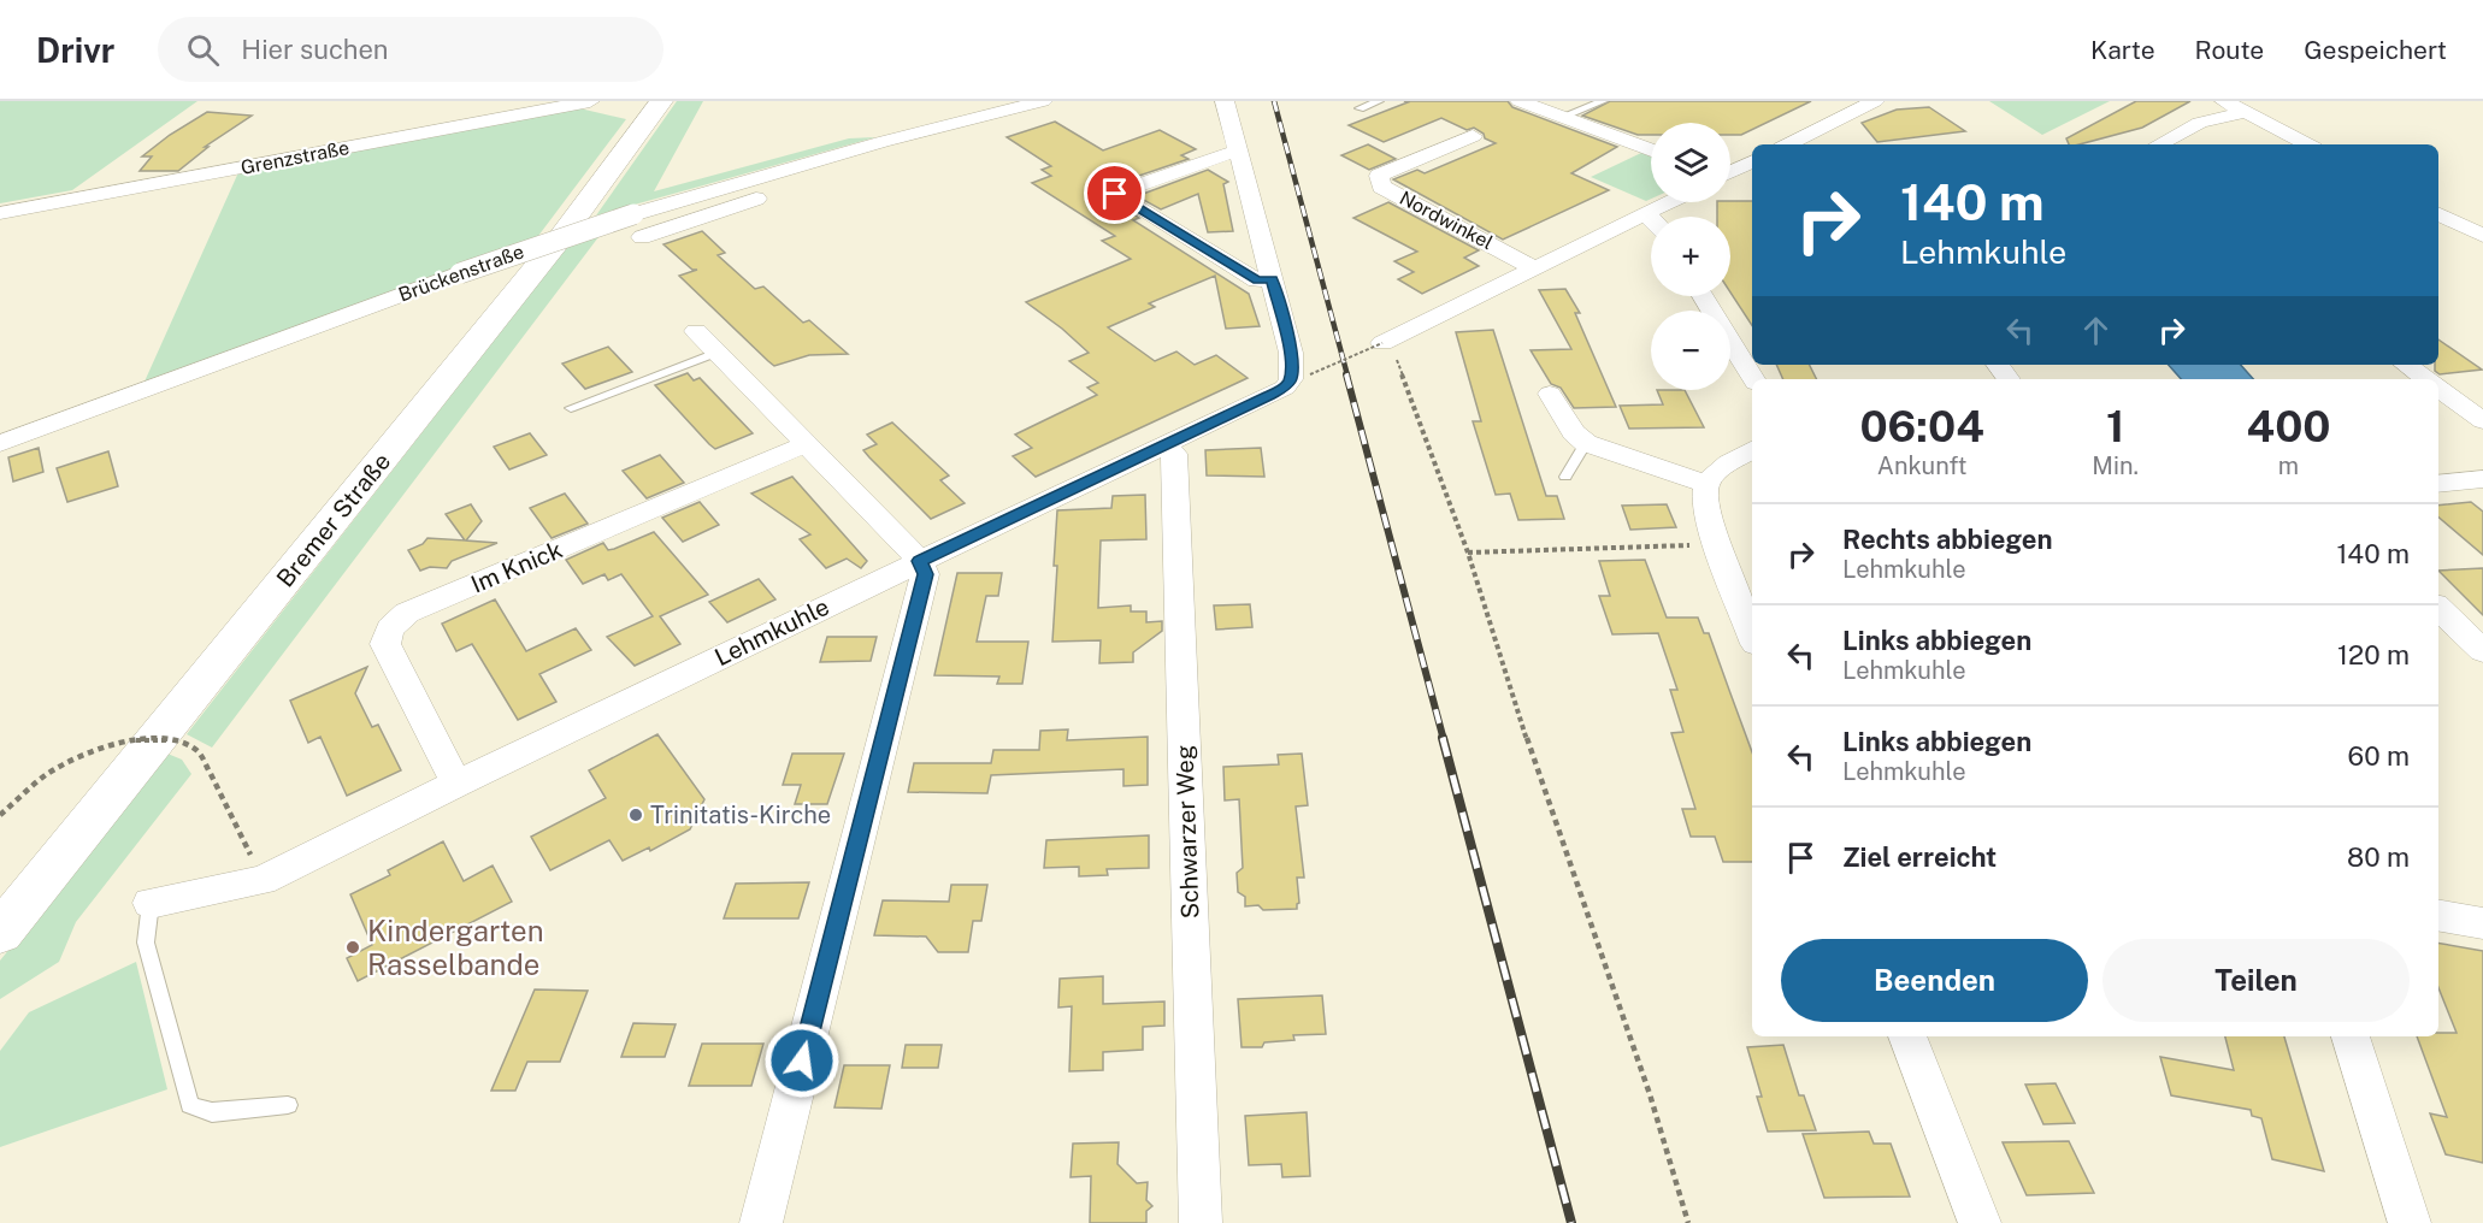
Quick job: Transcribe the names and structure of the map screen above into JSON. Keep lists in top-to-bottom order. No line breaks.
{"streets":{"main road":["Bremer Straße"],"street":["Grenzstraße","Nordwinkel","Brückenstraße","Im Knick","Lehmkuhle","Schwarzer Weg"]},"crossings":[["Im Knick","Lehmkuhle"],["Lehmkuhle","Schwarzer Weg"]],"places":["Trinitatis-Kirche","Kindergarten Rasselbande"],"page":{"header":"Drivr","search":"Hier suchen","nav":["Karte","Route","Gespeichert"],"map_buttons":["+","−"],"turn":["140 m","Lehmkuhle"],"eta":["06:04","Ankunft","1","Min.","400","m"],"list":[{"name":"Rechts abbiegen","note":"Lehmkuhle","value":"140 m"},{"name":"Links abbiegen","note":"Lehmkuhle","value":"120 m"},{"name":"Links abbiegen","note":"Lehmkuhle","value":"60 m"},{"name":"Ziel erreicht","value":"80 m"}],"buttons":["Beenden","Teilen"]}}
